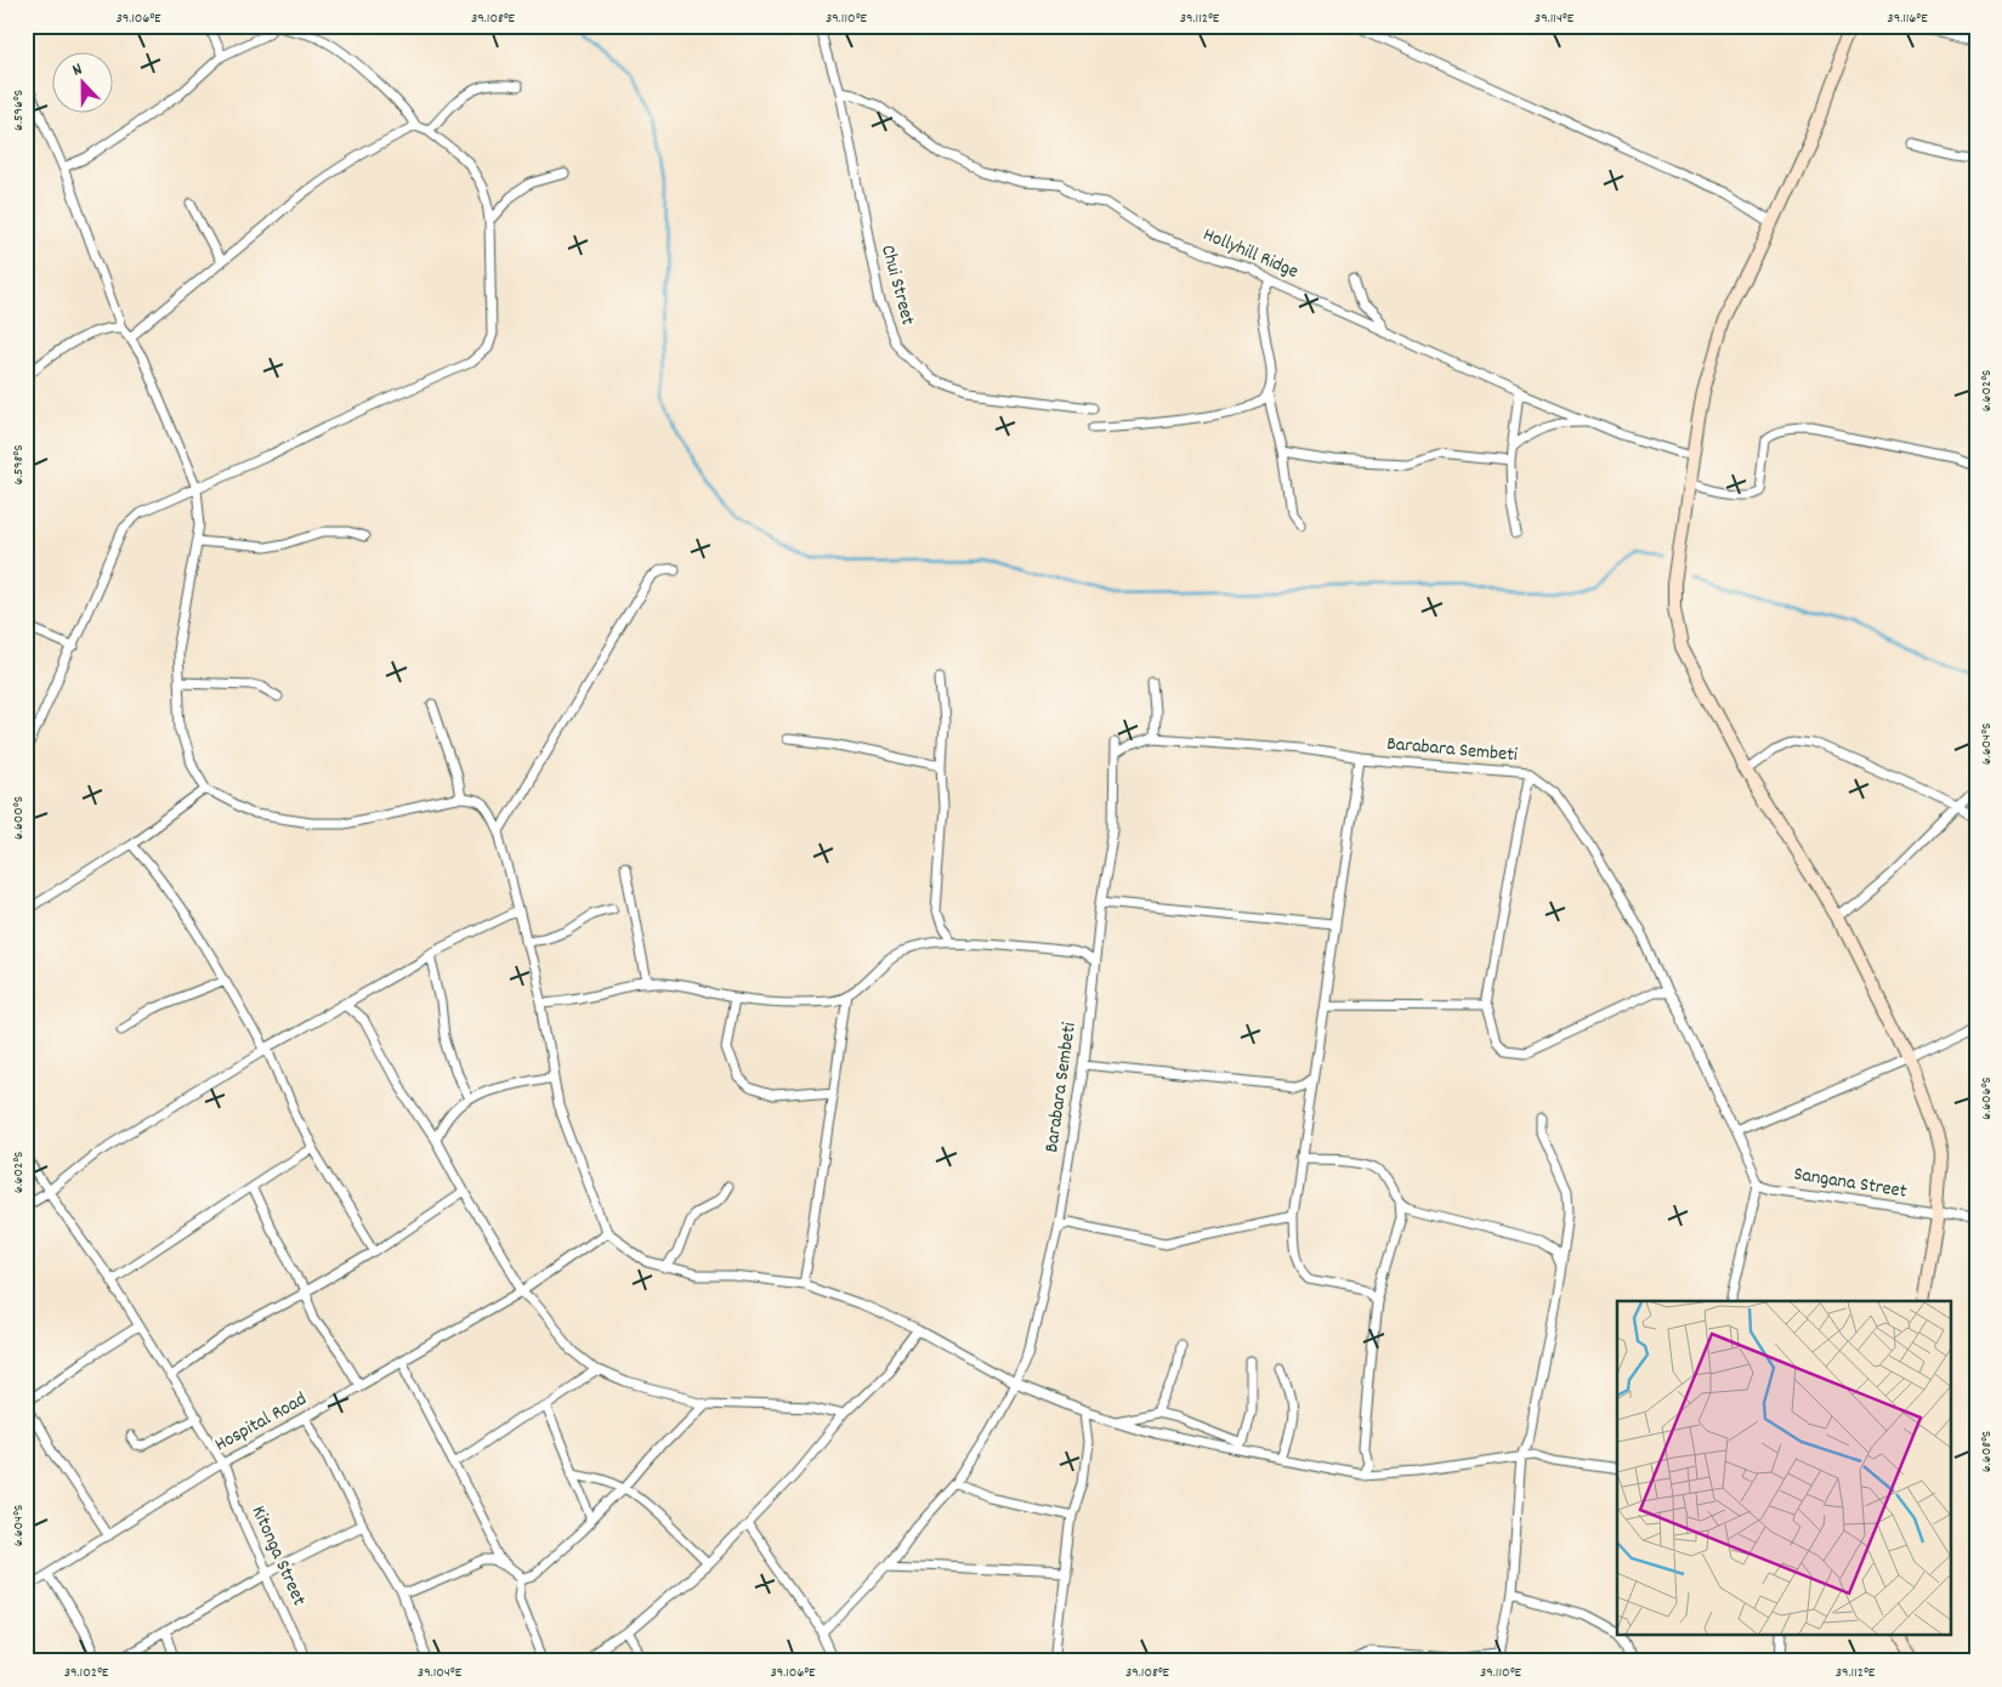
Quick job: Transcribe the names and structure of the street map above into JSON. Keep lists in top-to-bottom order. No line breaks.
{"streets":{"street":["Hollyhill Ridge","Chui Street","Barabara Sembeti","Sangana Street","Hospital Road","Kitonga Street"]},"crossings":[["Hollyhill Ridge","Chui Street"],["Barabara Sembeti","Sangana Street"],["Hospital Road","Kitonga Street"]],"north":"top","coordinates":["39.106°E","39.108°E","39.110°E","39.112°E","39.114°E","39.116°E","6.596°S","6.602°S","6.598°S","6.604°S","6.600°S","6.606°S","6.608°S","39.102°E","39.104°E"]}
